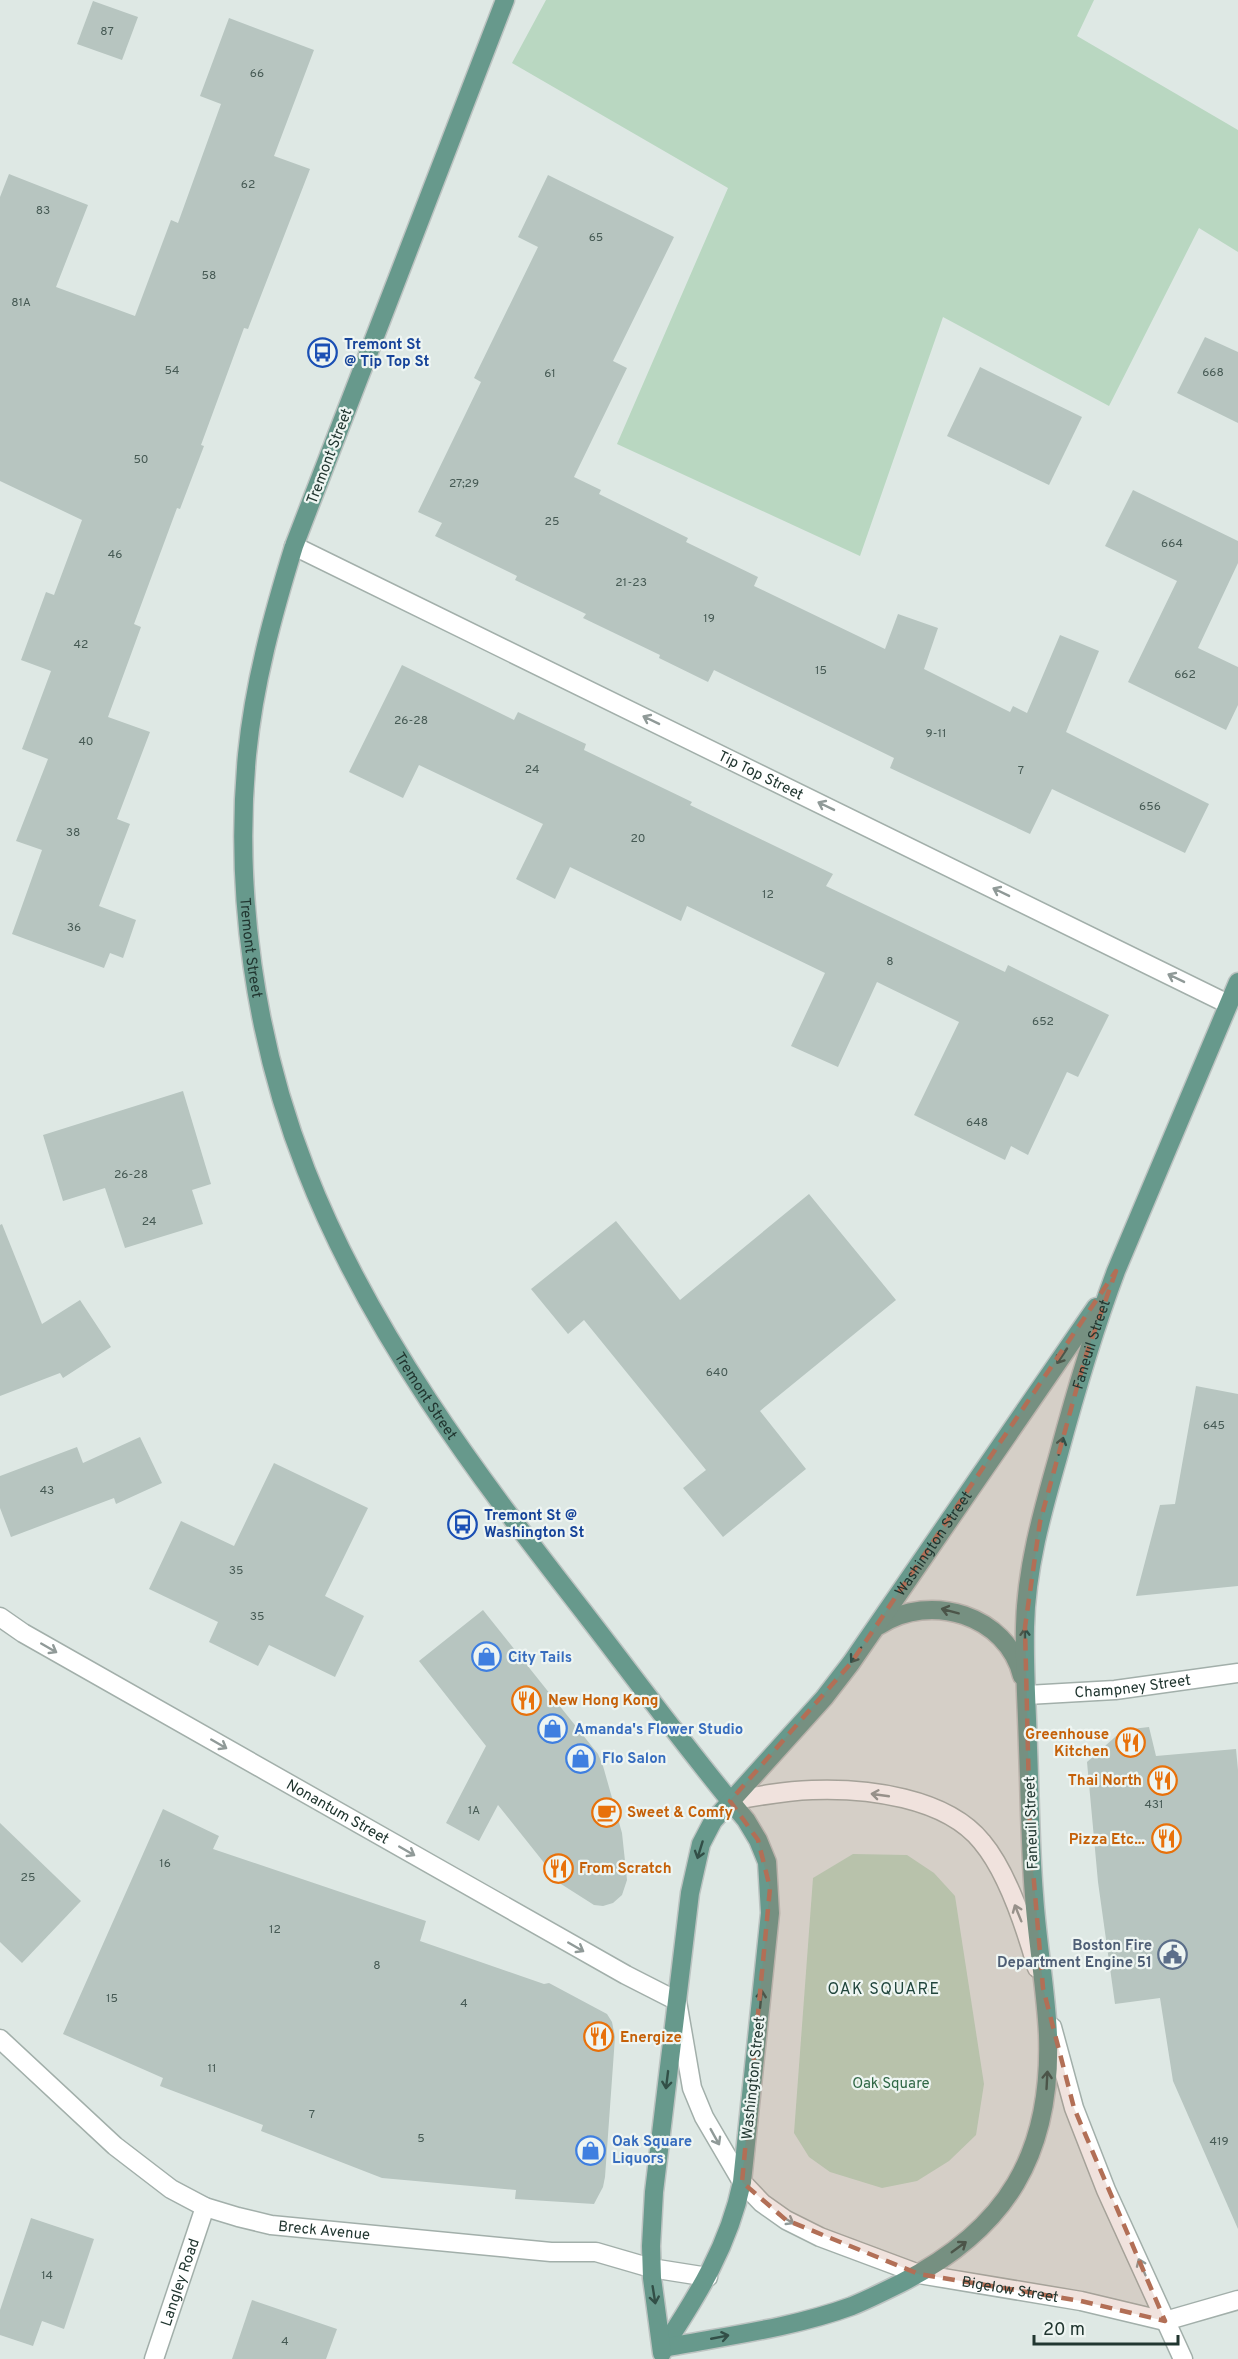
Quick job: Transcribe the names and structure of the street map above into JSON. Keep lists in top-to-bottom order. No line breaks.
{"streets":{"main road":["Tremont Street","Faneuil Street","Washington Street"],"street":["Tip Top Street","Champney Street","Nonantum Street","Breck Avenue","Langley Road","Bigelow Street"]},"crossings":[["Tremont Street","Tip Top Street"],["Tremont Street","Washington Street"],["Faneuil Street","Washington Street"],["Faneuil Street","Champney Street"],["Faneuil Street","Bigelow Street"],["Washington Street","Nonantum Street"],["Washington Street","Breck Avenue"],["Breck Avenue","Langley Road"]],"one_way":["Tip Top Street","Faneuil Street","Nonantum Street"],"districts":["OAK SQUARE"],"parks":["Oak Square"],"places":{"bus stop":["Tremont St @ Tip Top St","Tremont St @ Washington St"],"shop":["City Tails","Amanda's Flower Studio","Flo Salon","Oak Square Liquors"],"restaurant":["New Hong Kong","Greenhouse Kitchen","Thai North","Pizza Etc...","From Scratch","Energize"],"cafe":["Sweet & Comfy"],"public building":["Boston Fire Department Engine 51"]},"house_numbers":["87","66","62","83","65","58","81A","54","668","61","50","27;29","25","664","46","21-23","19","42","15","662","26-28","9-11","40","24","7","656","38","20","12","36","8","652","648","26-28","24","640","645","43","35","35","431","1A","16","25","12","8","15","4","11","7","5","419","14","4"],"scale_bar":"20 m"}
